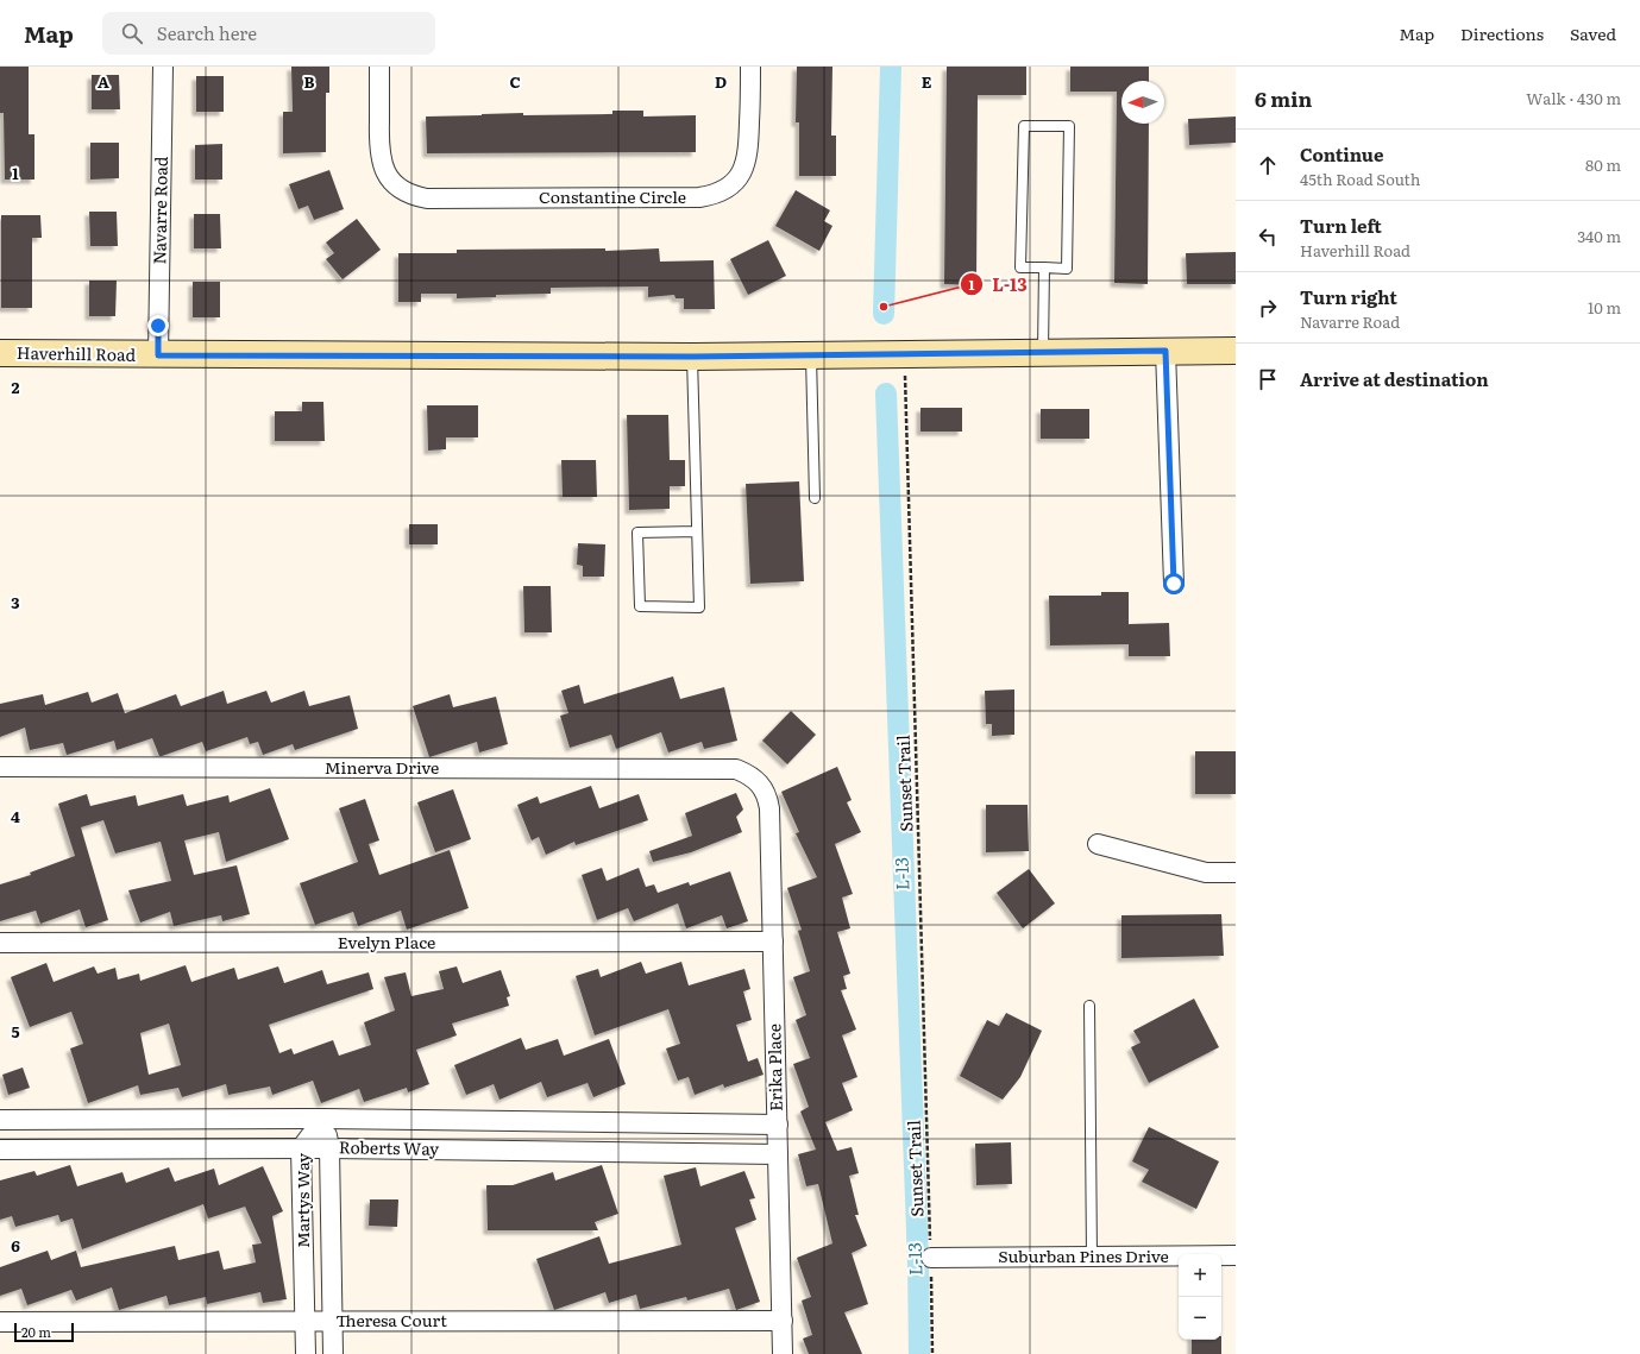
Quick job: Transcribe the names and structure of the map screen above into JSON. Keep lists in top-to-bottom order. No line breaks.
{"streets":{"street":["Constantine Circle","Navarre Road","Haverhill Road","Minerva Drive","Evelyn Place","Erika Place","Roberts Way","Martys Way","Suburban Pines Drive","Theresa Court"],"path":["Sunset Trail"]},"crossings":[["Navarre Road","Haverhill Road"],["Haverhill Road","Sunset Trail"],["Minerva Drive","Erika Place"],["Sunset Trail","Suburban Pines Drive"],["Evelyn Place","Erika Place"],["Erika Place","Roberts Way"],["Erika Place","Theresa Court"],["Roberts Way","Martys Way"],["Martys Way","Theresa Court"]],"water":["L-13"],"places":["L-13"],"scale_bar":"20 m","north":"left","page":{"header":"Map","search":"Search here","nav":["Map","Directions","Saved"],"heading":["6 min","Walk · 430 m"],"list":[["Continue","45th Road South","80 m"],["Turn left","Haverhill Road","340 m"],["Turn right","Navarre Road","10 m"],"Arrive at destination"],"map_buttons":["+","−"],"scale":"20 m"},"grid":{"columns":["A","B","C","D","E"],"rows":["1","2","3","4","5","6"]}}
